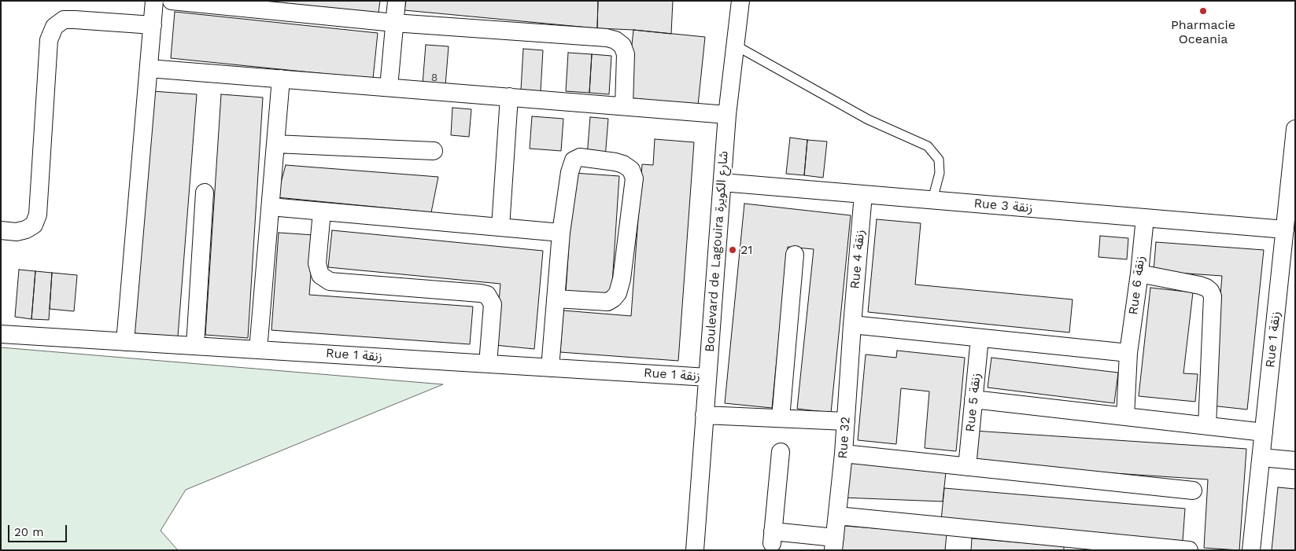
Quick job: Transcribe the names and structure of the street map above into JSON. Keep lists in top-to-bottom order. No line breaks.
{"streets":{"street":["Rue 3 زنقة","Boulevard de Lagouira شارع الكويرة","Rue 4 زنقة","Rue 6 زنقة","Rue 1 زنقة","Rue 5 زنقة","Rue 32"]},"crossings":[["Rue 3 زنقة","Boulevard de Lagouira شارع الكويرة"],["Rue 3 زنقة","Rue 4 زنقة"],["Rue 3 زنقة","Rue 6 زنقة"],["Rue 3 زنقة","Rue 1 زنقة"],["Boulevard de Lagouira شارع الكويرة","Rue 1 زنقة"],["Rue 4 زنقة","Rue 32"]],"places":["Pharmacie Oceania","21"],"house_numbers":["8"],"scale_bar":"20 m"}
